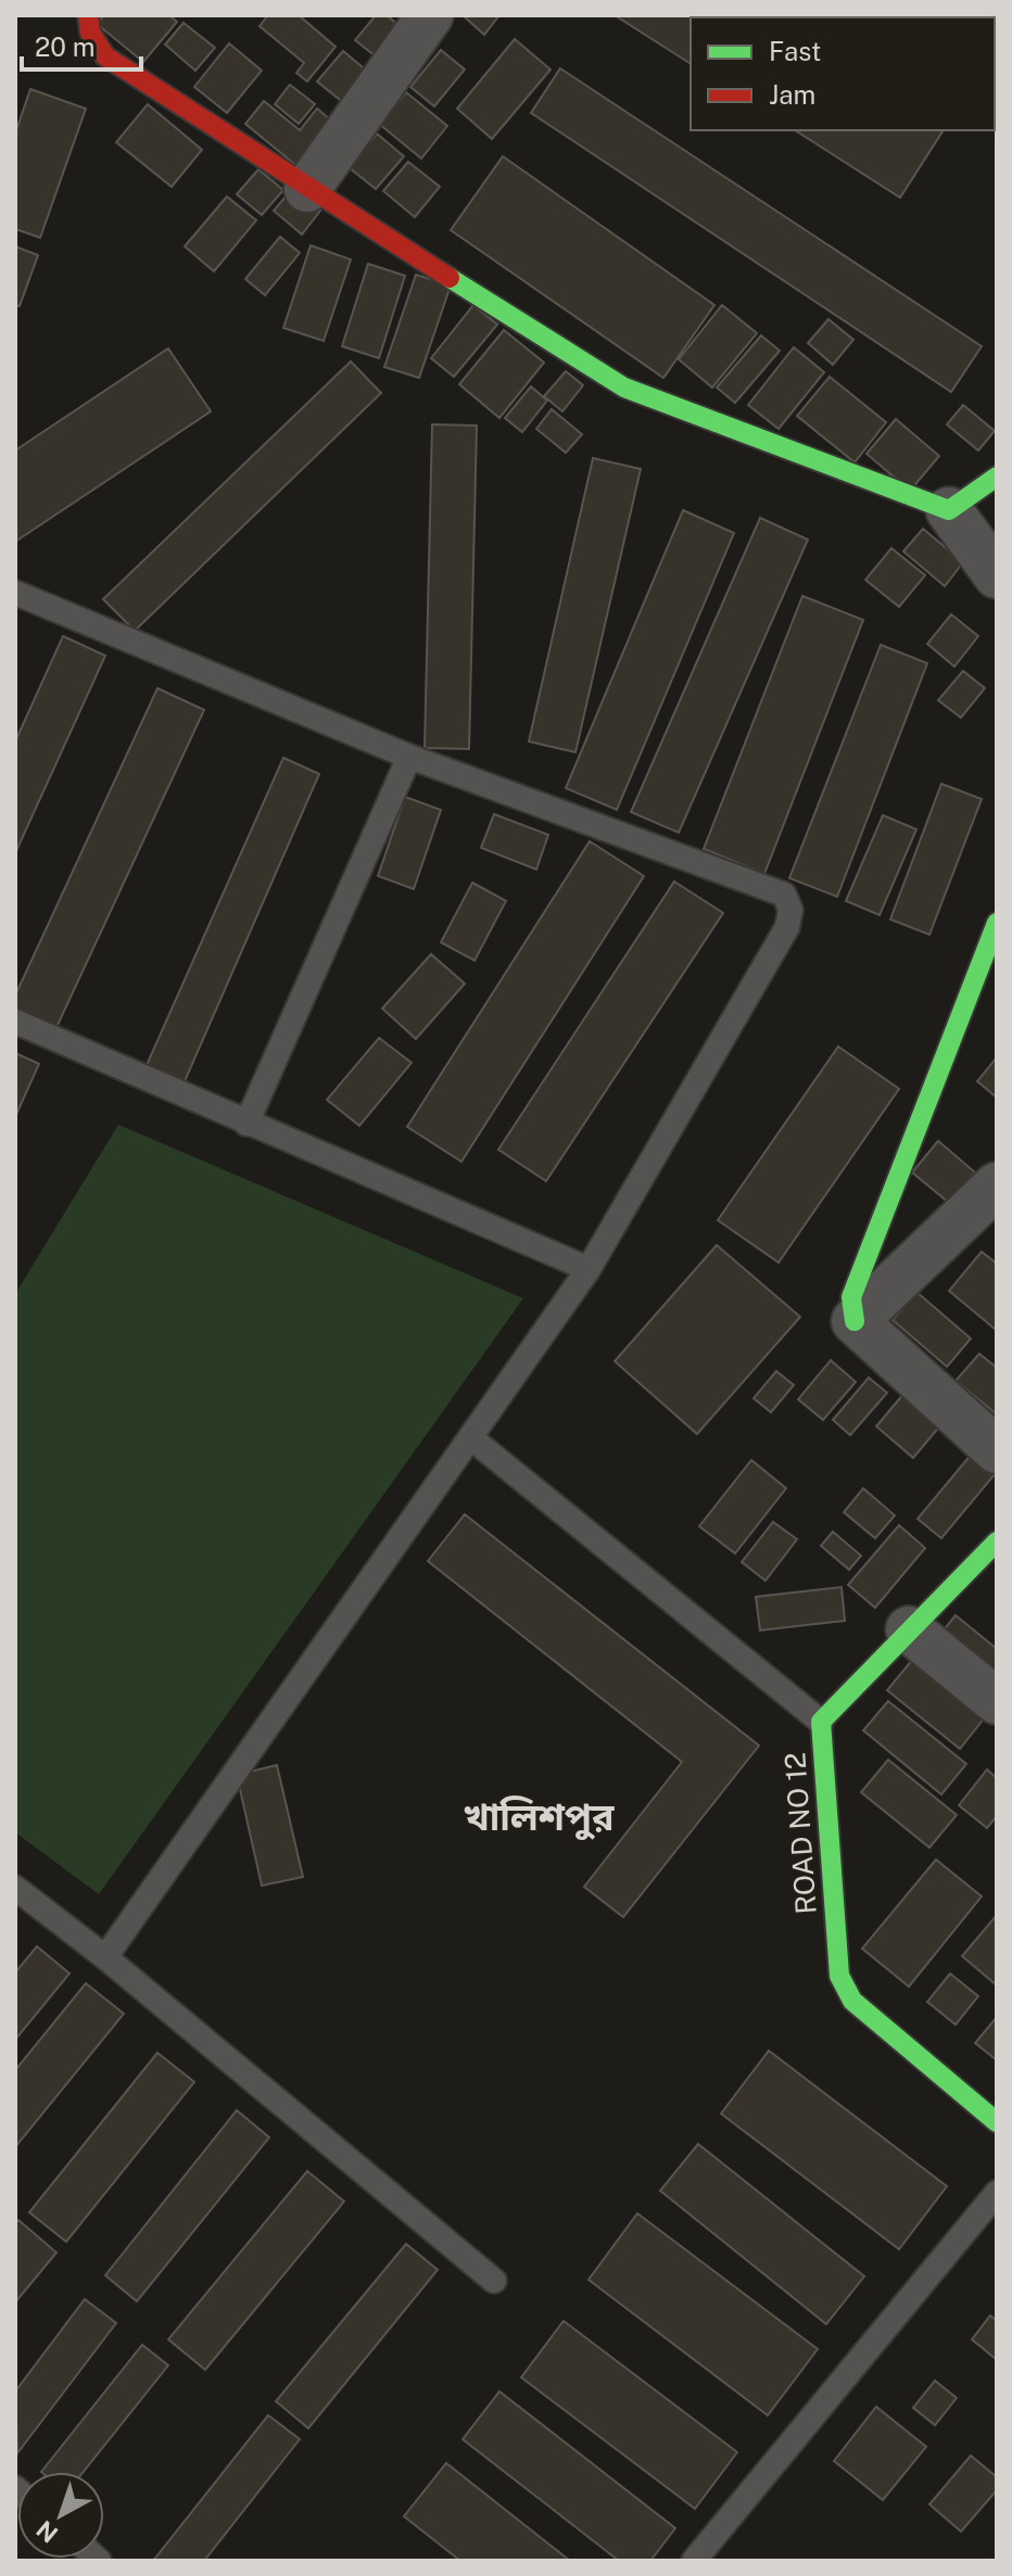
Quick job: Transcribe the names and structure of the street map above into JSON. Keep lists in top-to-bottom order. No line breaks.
{"streets":{"street":["ROAD NO 12"]},"districts":["খালিশপুর"],"legend":["Fast","Jam"],"scale_bar":"20 m","north":"bottom left"}
